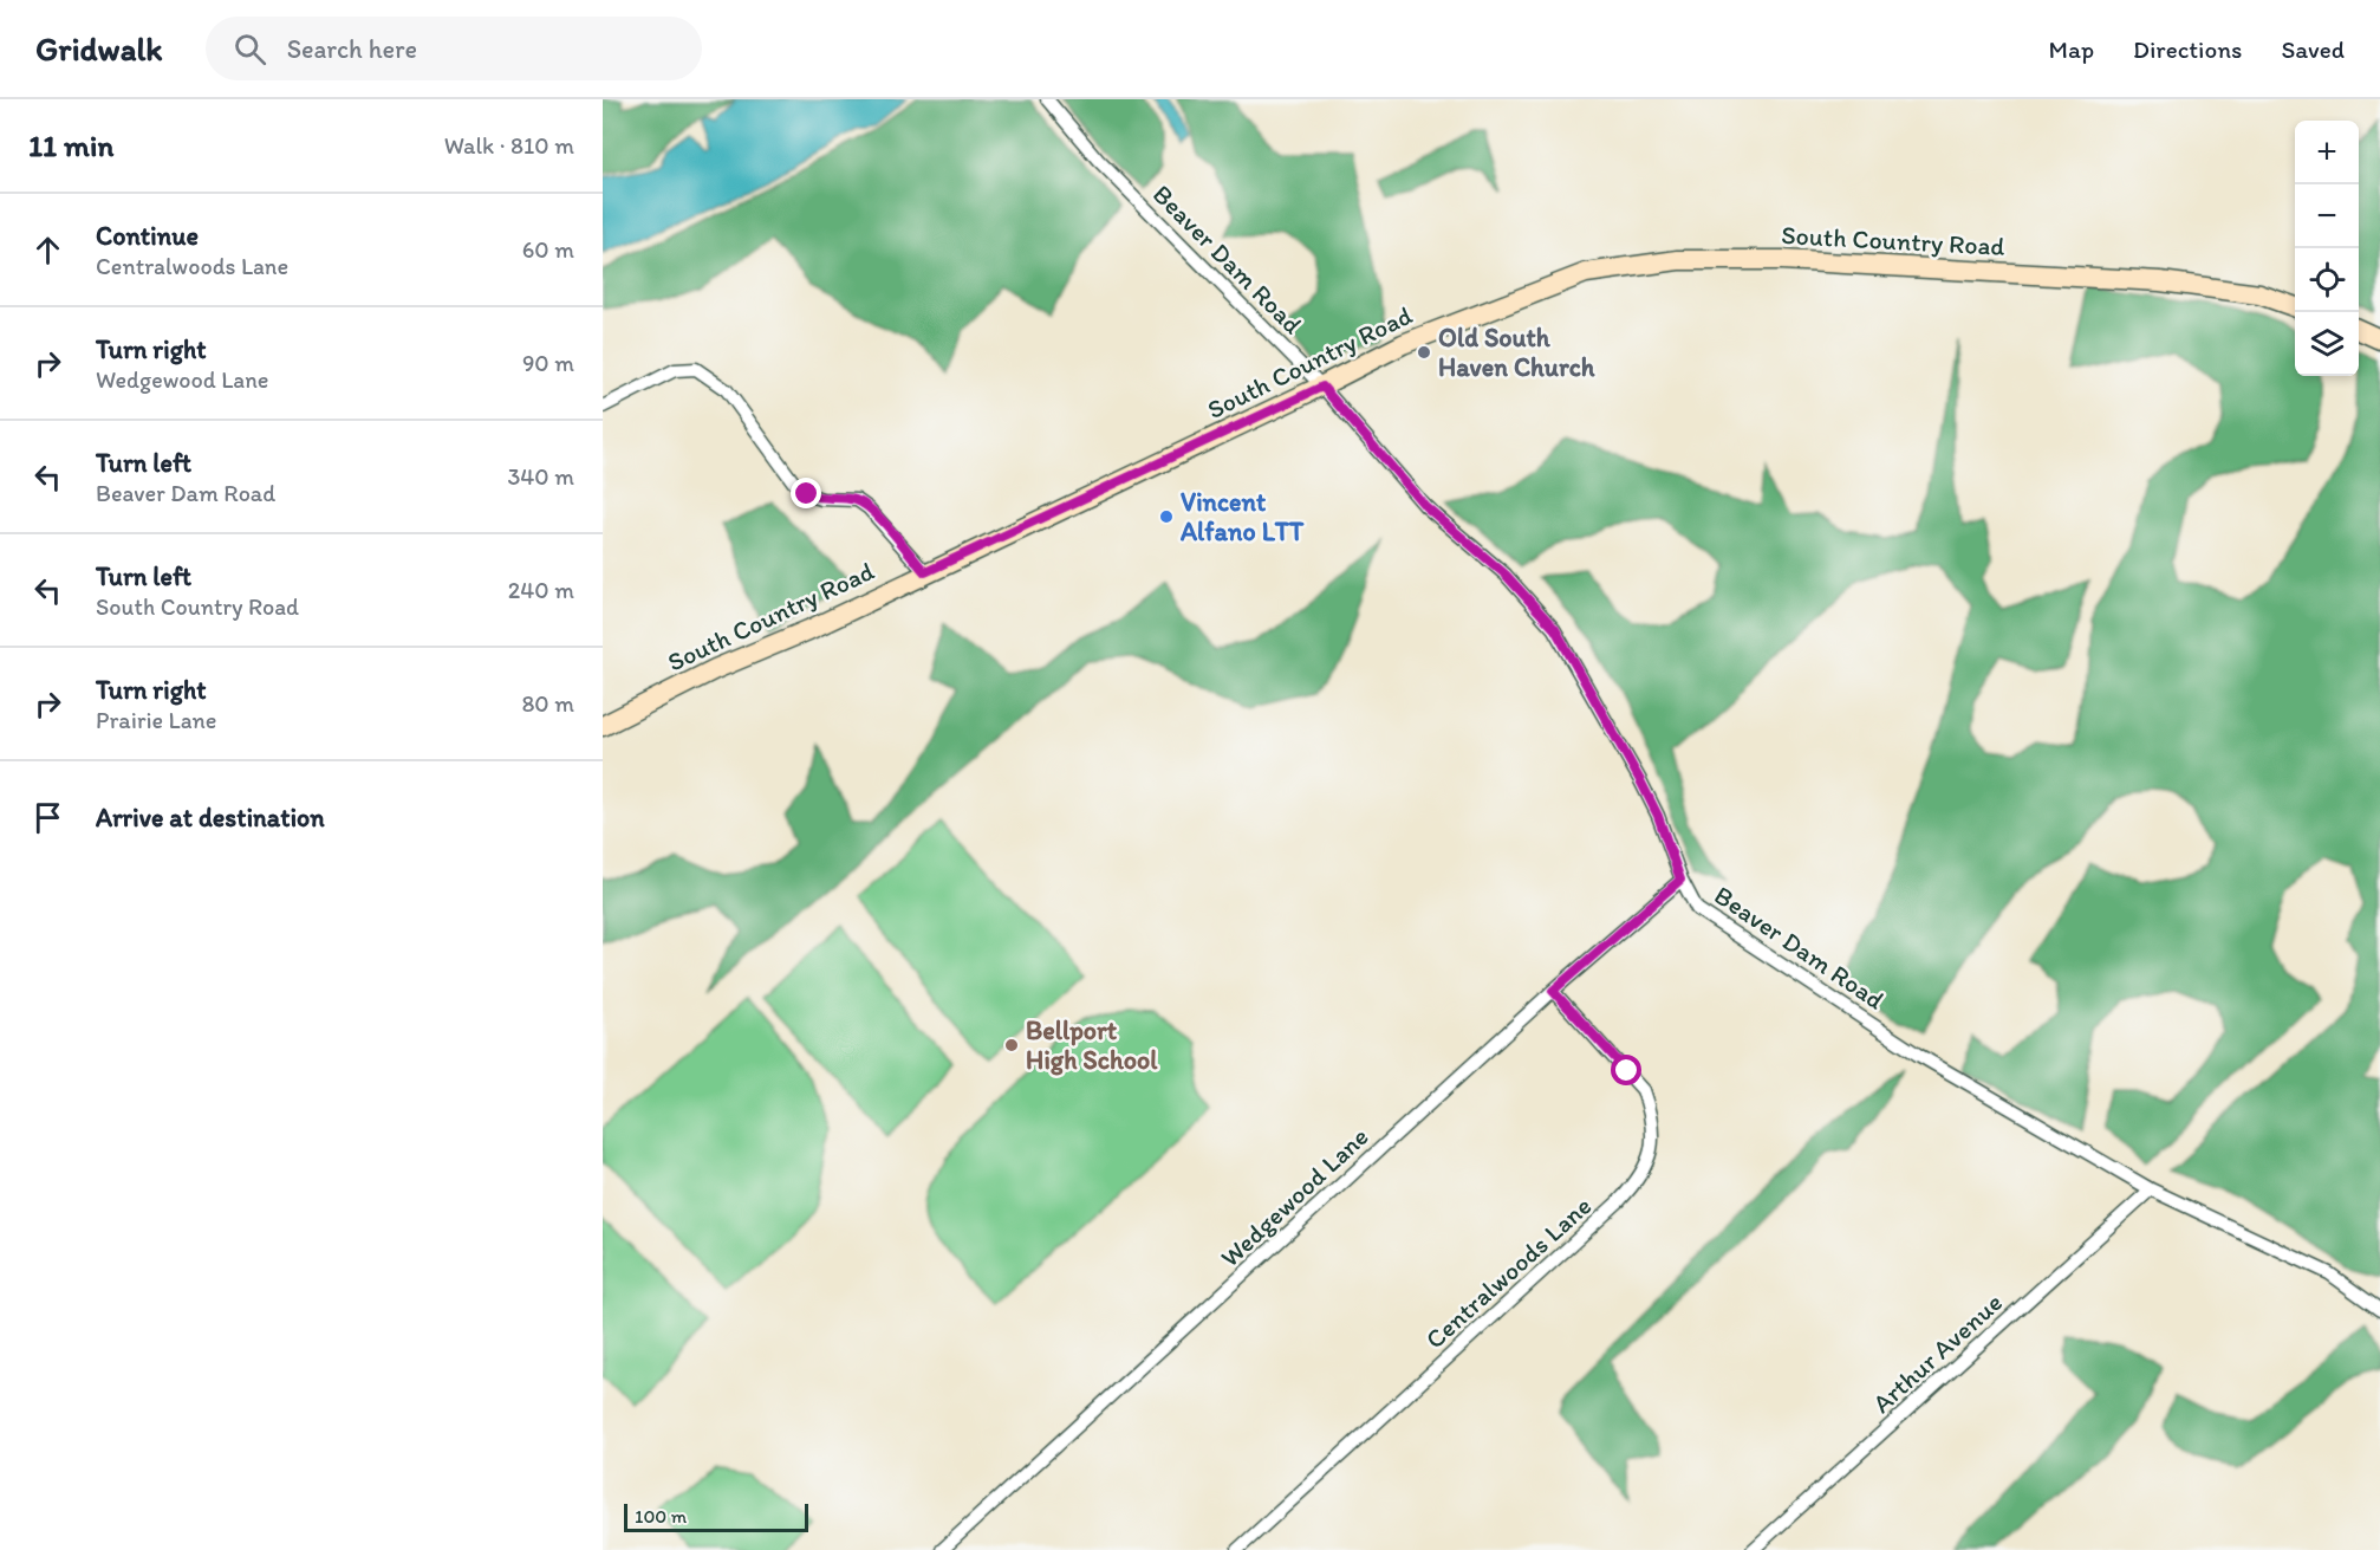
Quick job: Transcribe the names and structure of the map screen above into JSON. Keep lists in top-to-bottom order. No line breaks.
{"streets":{"main road":["South Country Road"],"street":["Beaver Dam Road","Wedgewood Lane","Centralwoods Lane","Arthur Avenue"]},"crossings":[["South Country Road","Beaver Dam Road"],["Beaver Dam Road","Wedgewood Lane"],["Beaver Dam Road","Arthur Avenue"],["Wedgewood Lane","Centralwoods Lane"]],"places":["Old South Haven Church","Vincent Alfano LTT","Bellport High School"],"scale_bar":"100 m","page":{"header":"Gridwalk","search":"Search here","nav":["Map","Directions","Saved"],"heading":["11 min","Walk · 810 m"],"map_buttons":["+","−"],"list":[["Continue","Centralwoods Lane","60 m"],["Turn right","Wedgewood Lane","90 m"],["Turn left","Beaver Dam Road","340 m"],["Turn left","South Country Road","240 m"],["Turn right","Prairie Lane","80 m"],"Arrive at destination"],"scale":"100 m"}}
